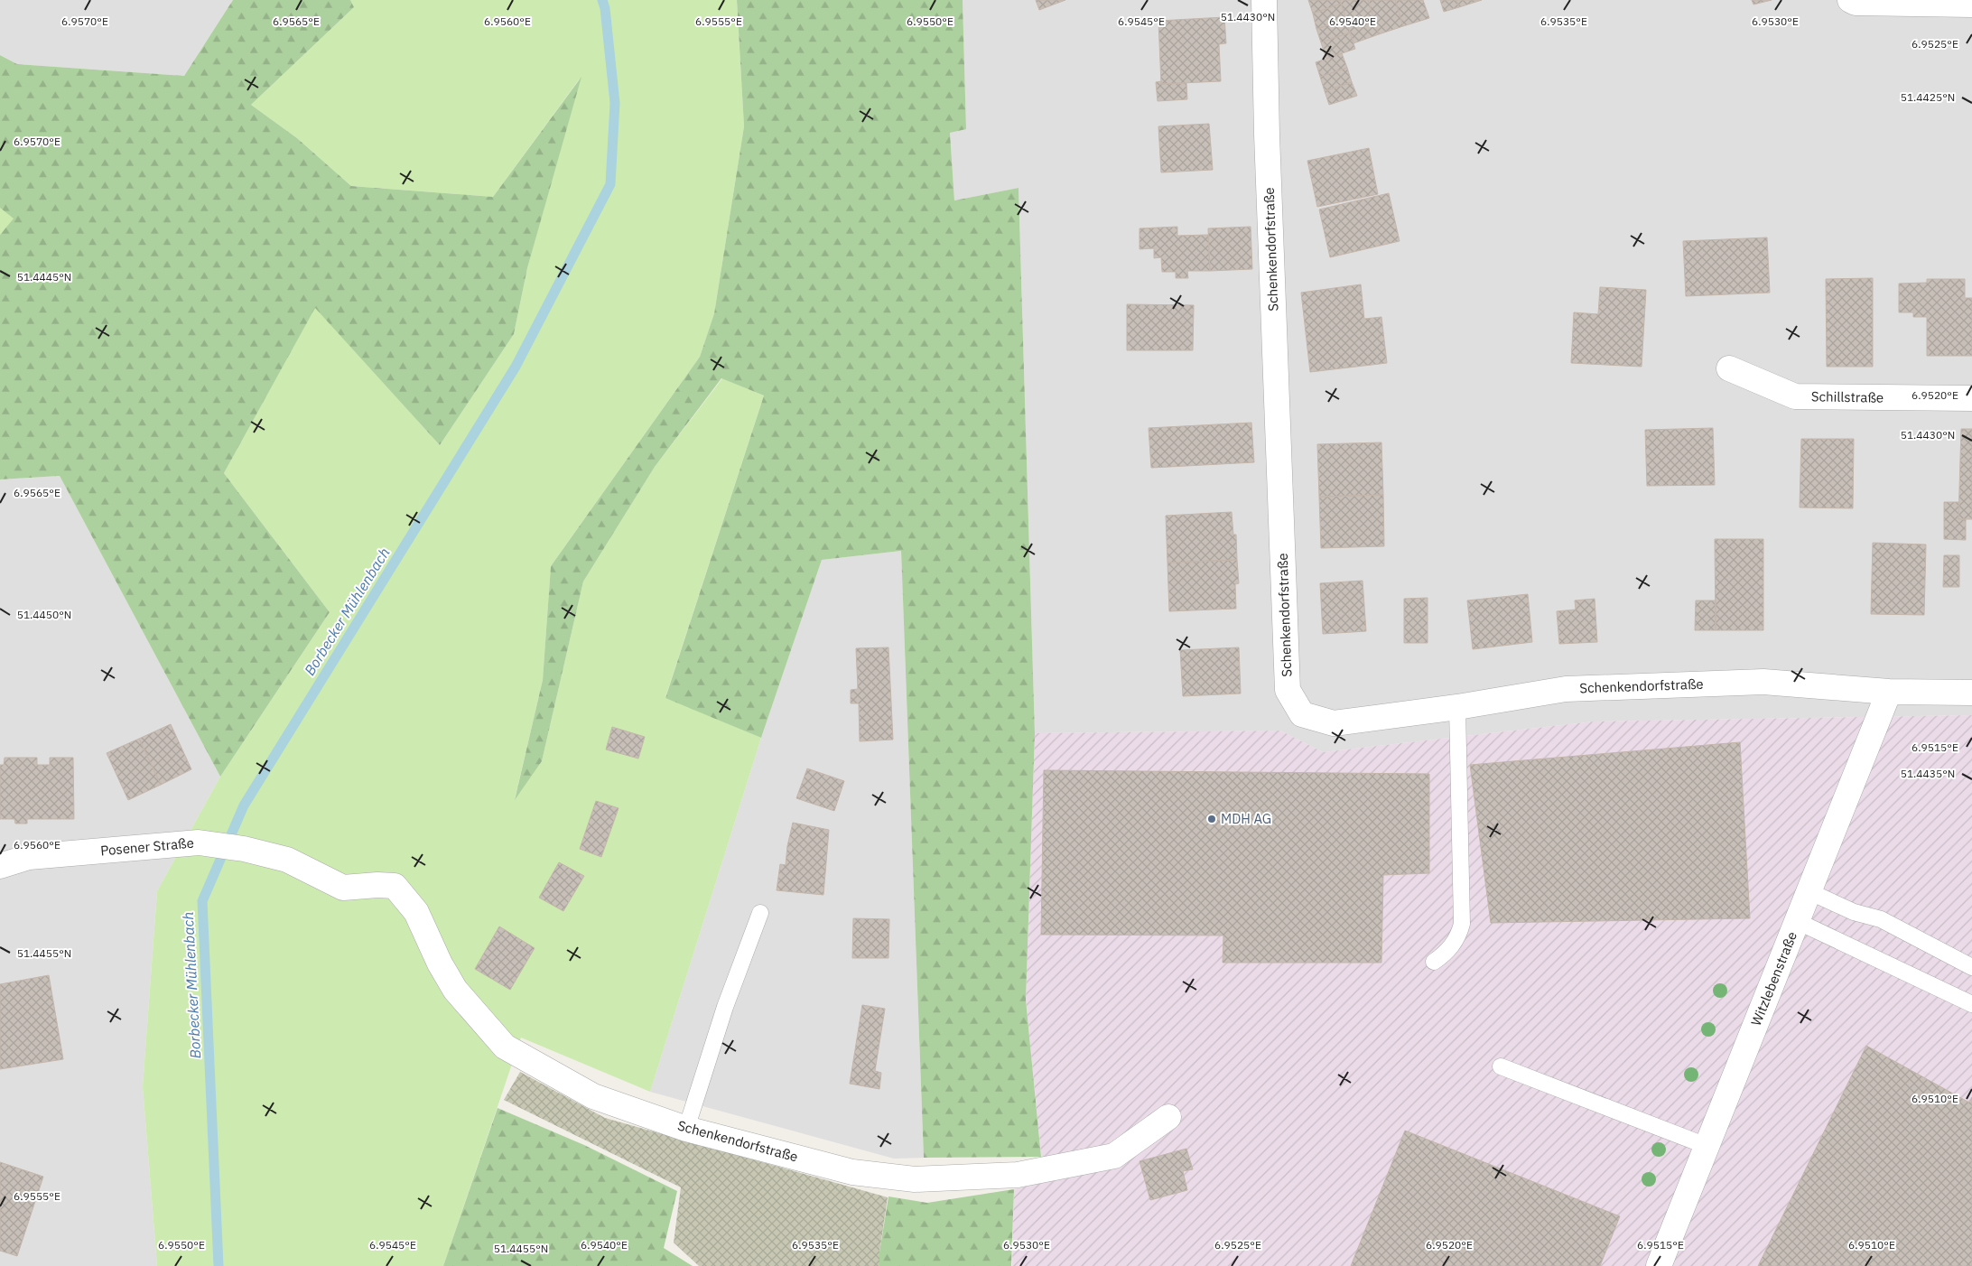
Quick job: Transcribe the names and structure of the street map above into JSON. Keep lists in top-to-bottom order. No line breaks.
{"streets":{"street":["Schenkendorfstraße","Schillstraße","Posener Straße","Witzlebenstraße"]},"crossings":[["Schenkendorfstraße","Posener Straße"],["Schenkendorfstraße","Witzlebenstraße"]],"water":["Borbecker Mühlenbach"],"places":["MDH AG"],"coordinates":["51.4430°N","6.9570°E","6.9565°E","6.9560°E","6.9555°E","6.9550°E","6.9545°E","6.9540°E","6.9535°E","6.9530°E","6.9525°E","51.4425°N","51.4445°N","6.9520°E","51.4450°N","6.9515°E","51.4435°N","51.4455°N","6.9510°E"]}
